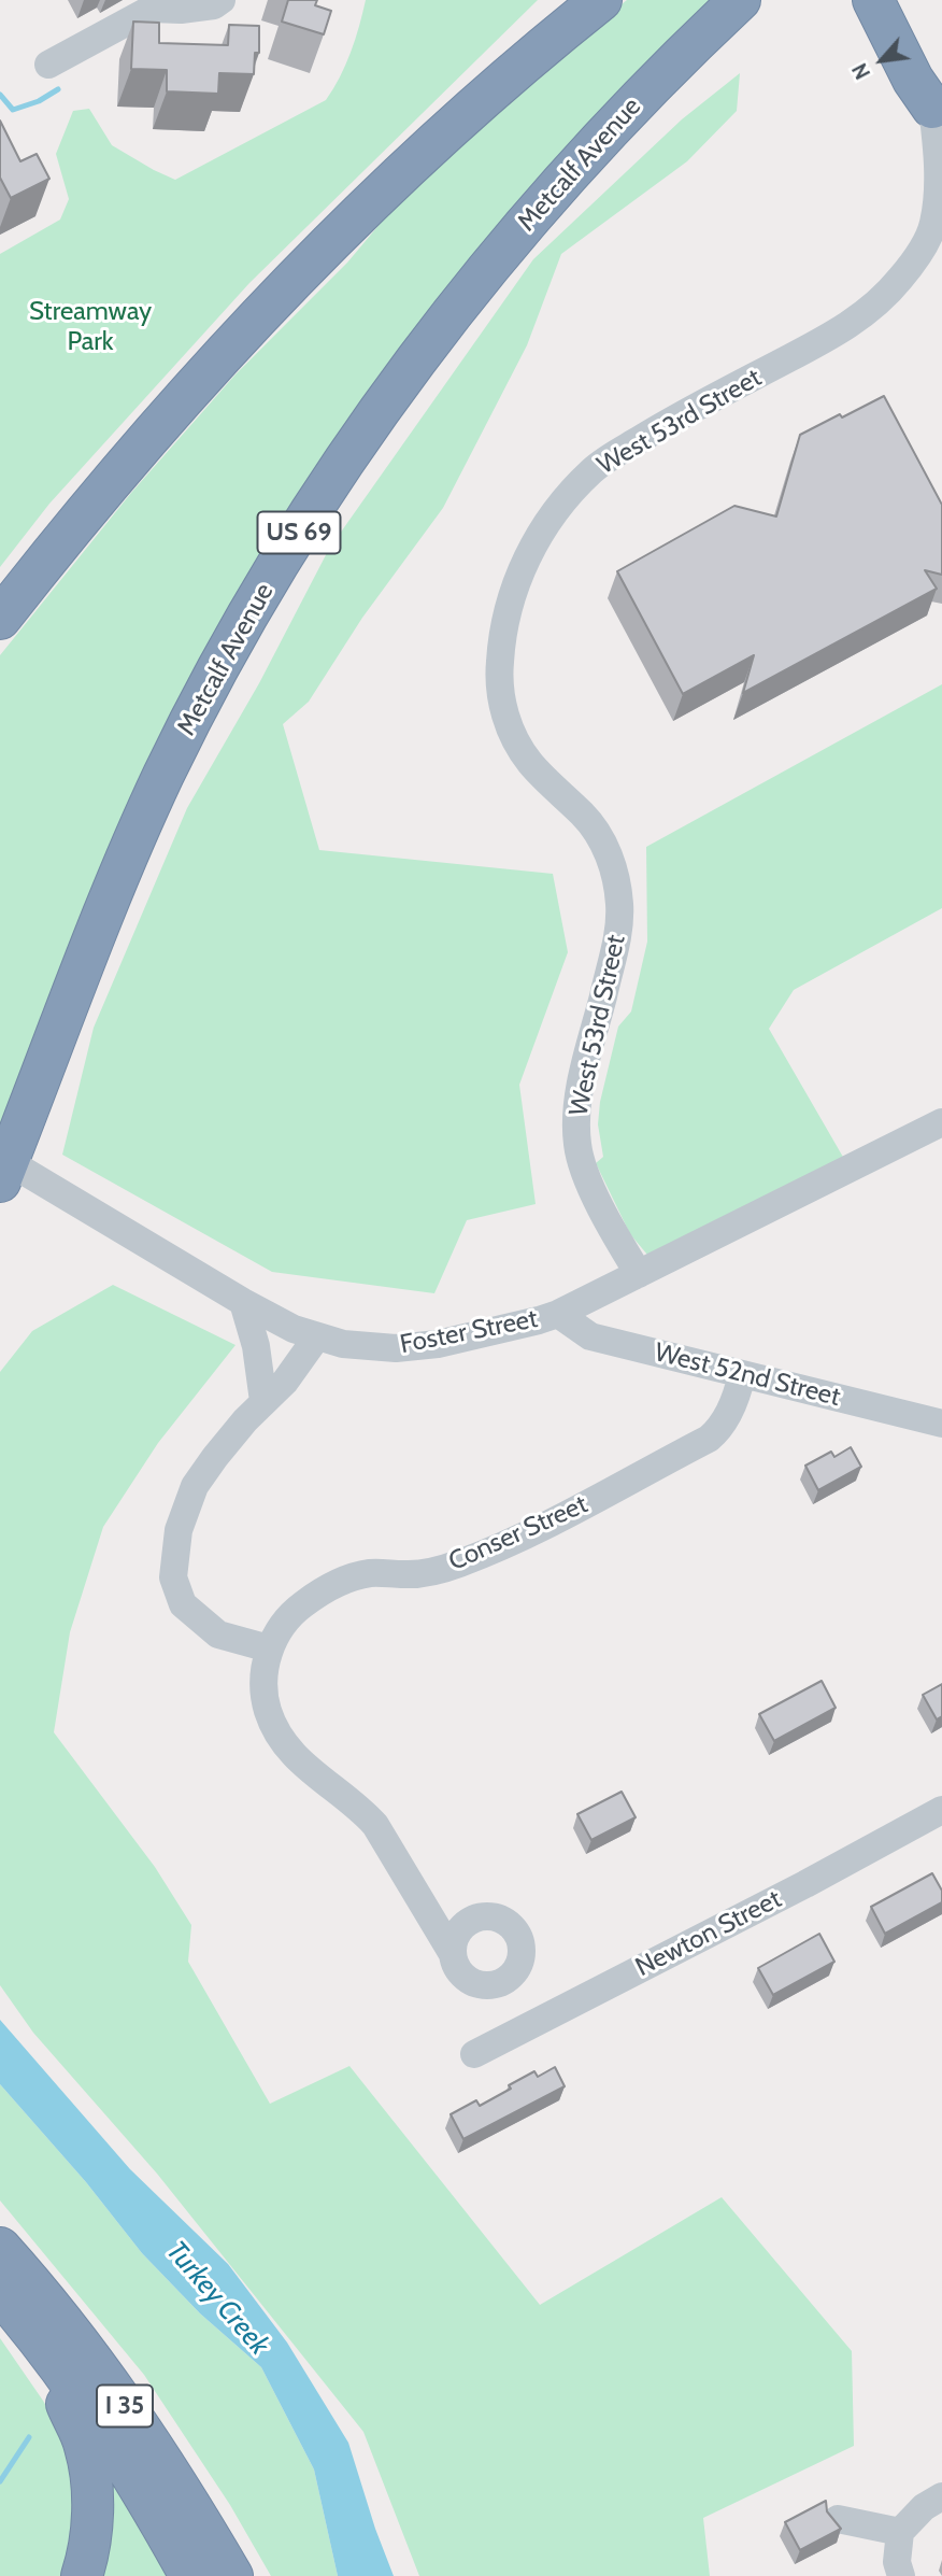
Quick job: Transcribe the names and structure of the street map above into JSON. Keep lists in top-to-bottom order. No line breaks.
{"streets":{"highway":["Metcalf Avenue","US 69","I 35"],"street":["West 53rd Street","Foster Street","West 52nd Street","Conser Street","Newton Street"]},"crossings":[["Metcalf Avenue","Foster Street"],["West 53rd Street","Foster Street"],["Foster Street","West 52nd Street"],["West 52nd Street","Conser Street"]],"water":["Turkey Creek"],"parks":["Streamway Park"],"north":"bottom left"}
